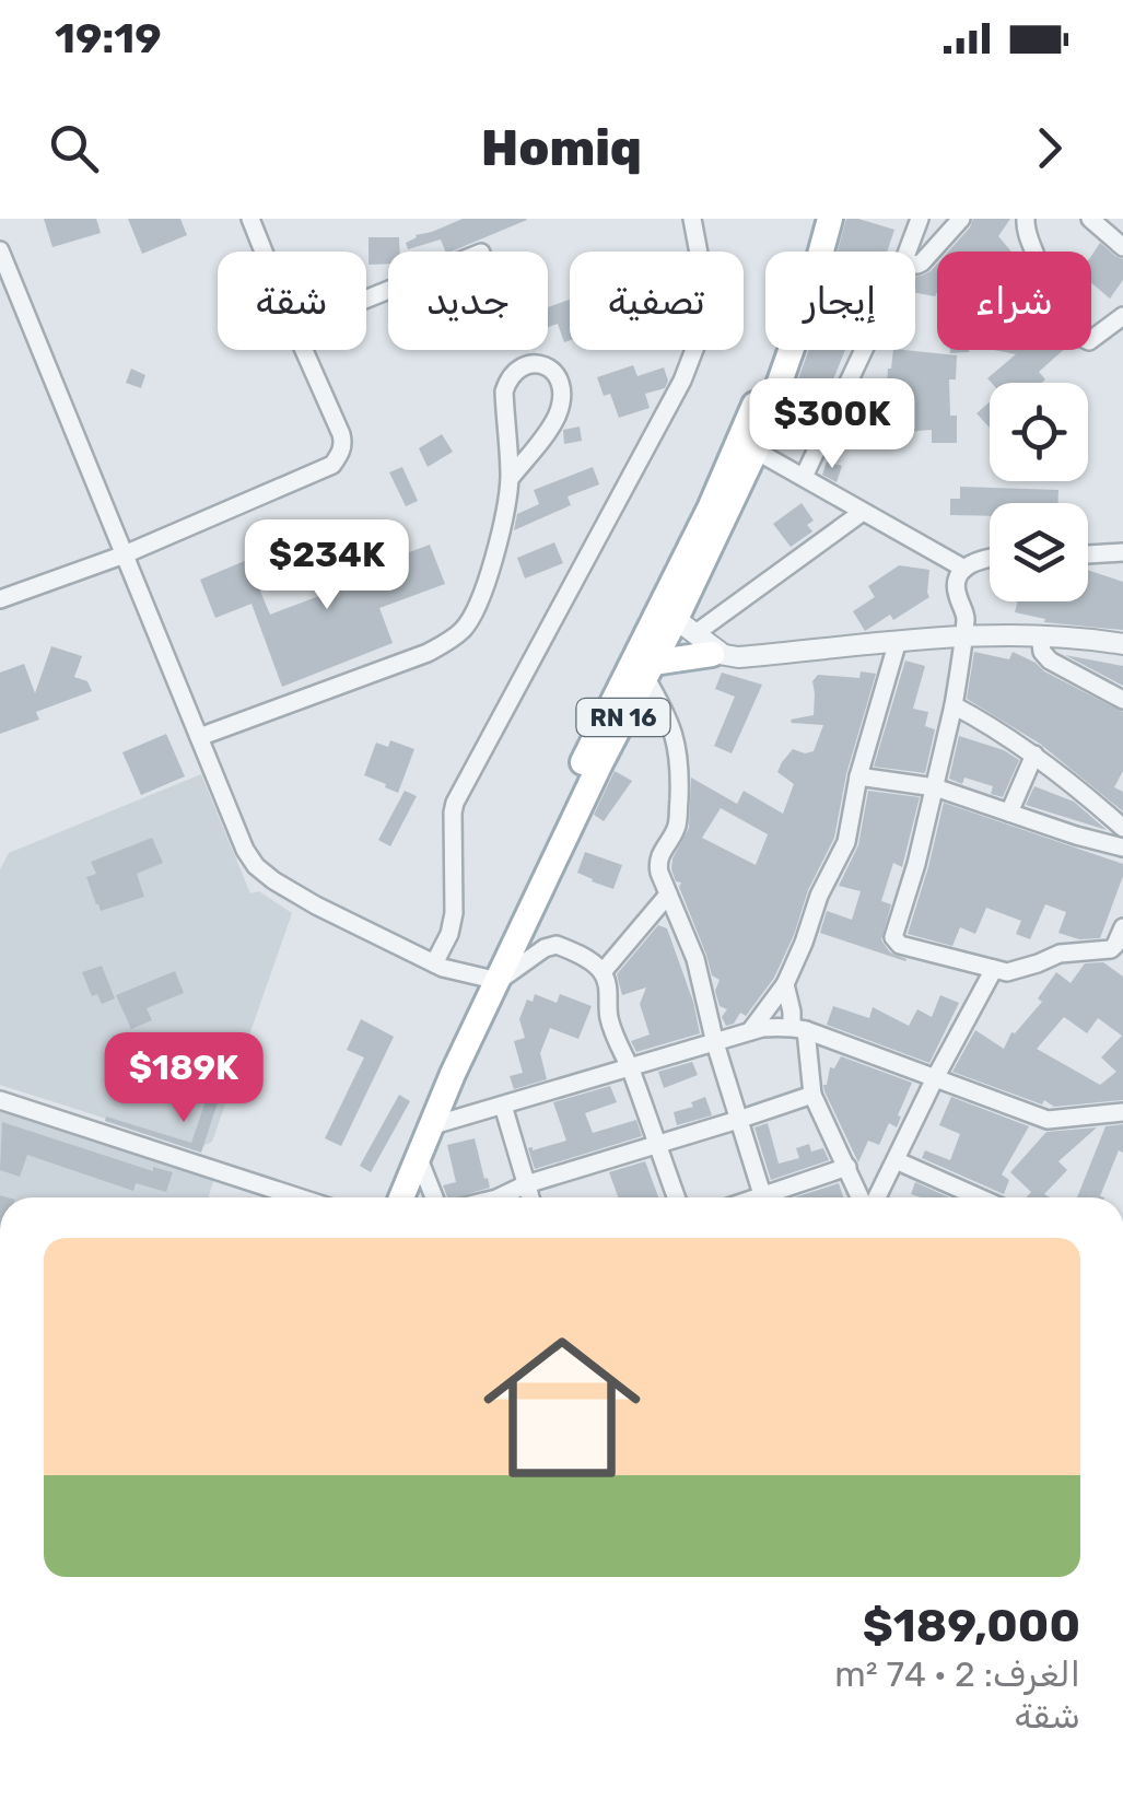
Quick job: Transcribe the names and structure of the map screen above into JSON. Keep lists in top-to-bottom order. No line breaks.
{"streets":{"main road":["RN 16"]},"page":{"status":"19:19","header":"Homiq","chip":["شراء","إيجار","تصفية","جديد","شقة"],"price":["$300K","$234K","$189K"],"list":[{"name":"$189,000","note":"الغرف: 2 · 74 m² · شقة"}]}}
